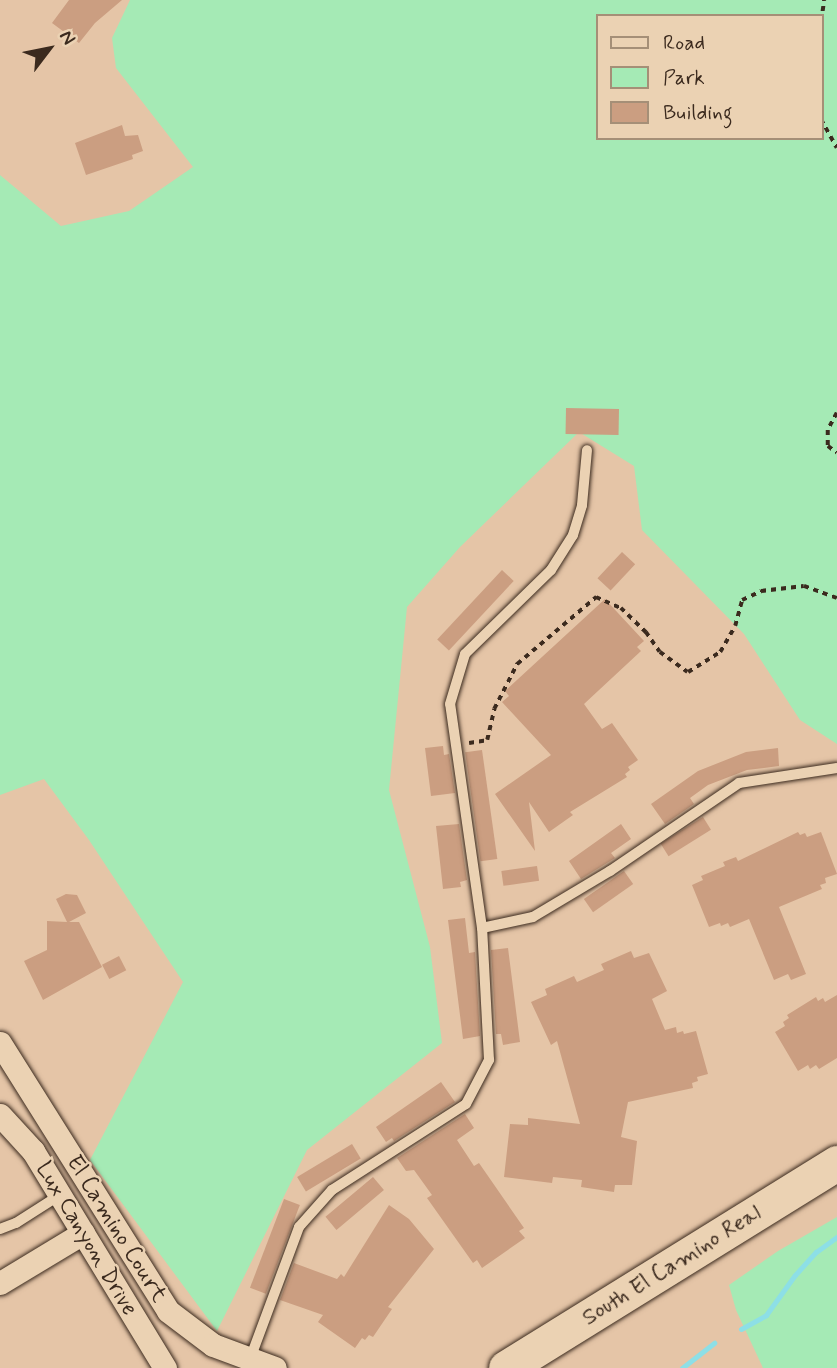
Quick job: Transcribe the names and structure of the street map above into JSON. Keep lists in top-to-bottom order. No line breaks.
{"streets":{"main road":["South El Camino Real"],"street":["El Camino Court","Lux Canyon Drive"]},"legend":["Road","Park","Building"],"north":"top right"}
